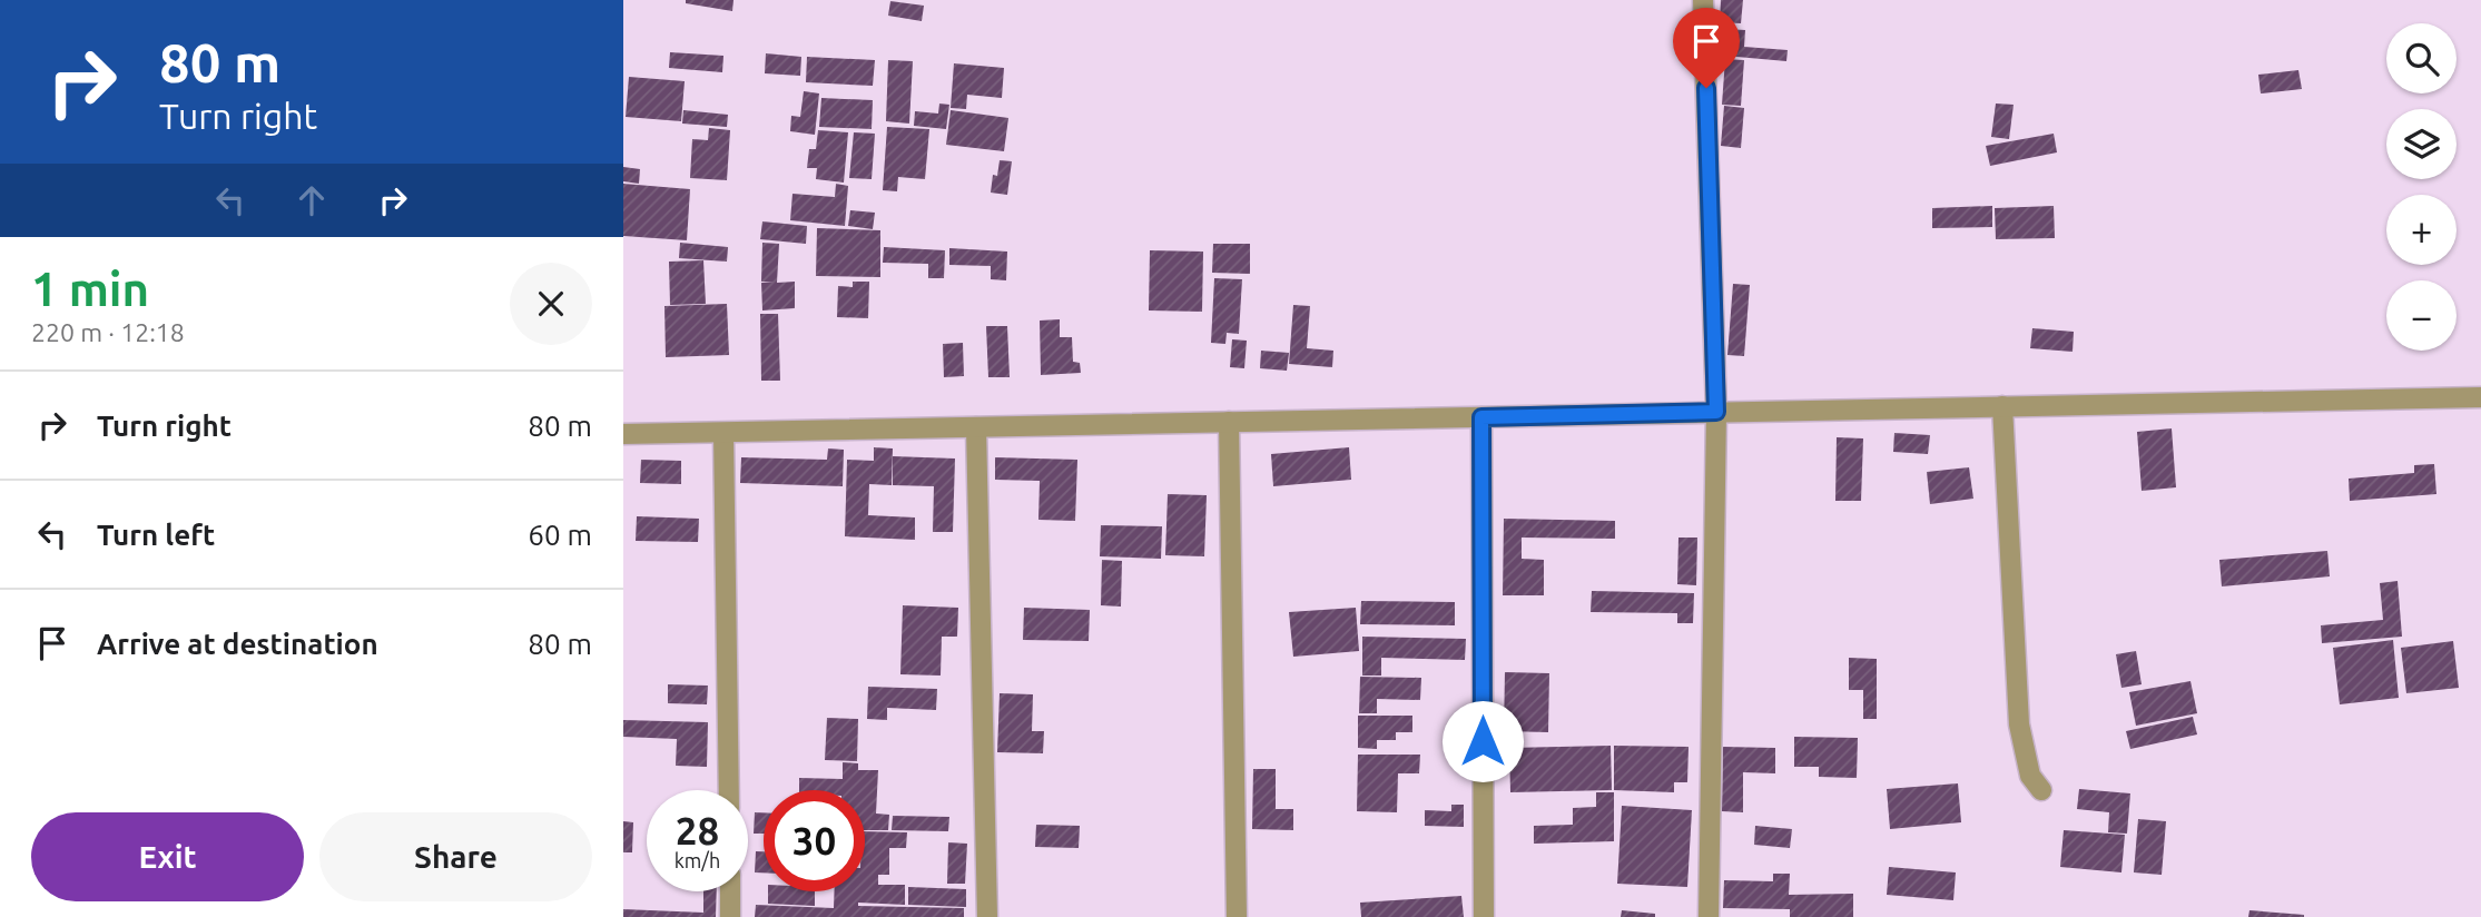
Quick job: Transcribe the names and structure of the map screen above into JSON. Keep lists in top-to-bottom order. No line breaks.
{"page":{"turn":["80 m","Turn right"],"map_buttons":["+","−"],"heading":["1 min","220 m · 12:18"],"list":[{"name":"Turn right","value":"80 m"},{"name":"Turn left","value":"60 m"},{"name":"Arrive at destination","value":"80 m"}],"speed":"28 km/h","limit":"30","buttons":["Exit","Share"]}}
